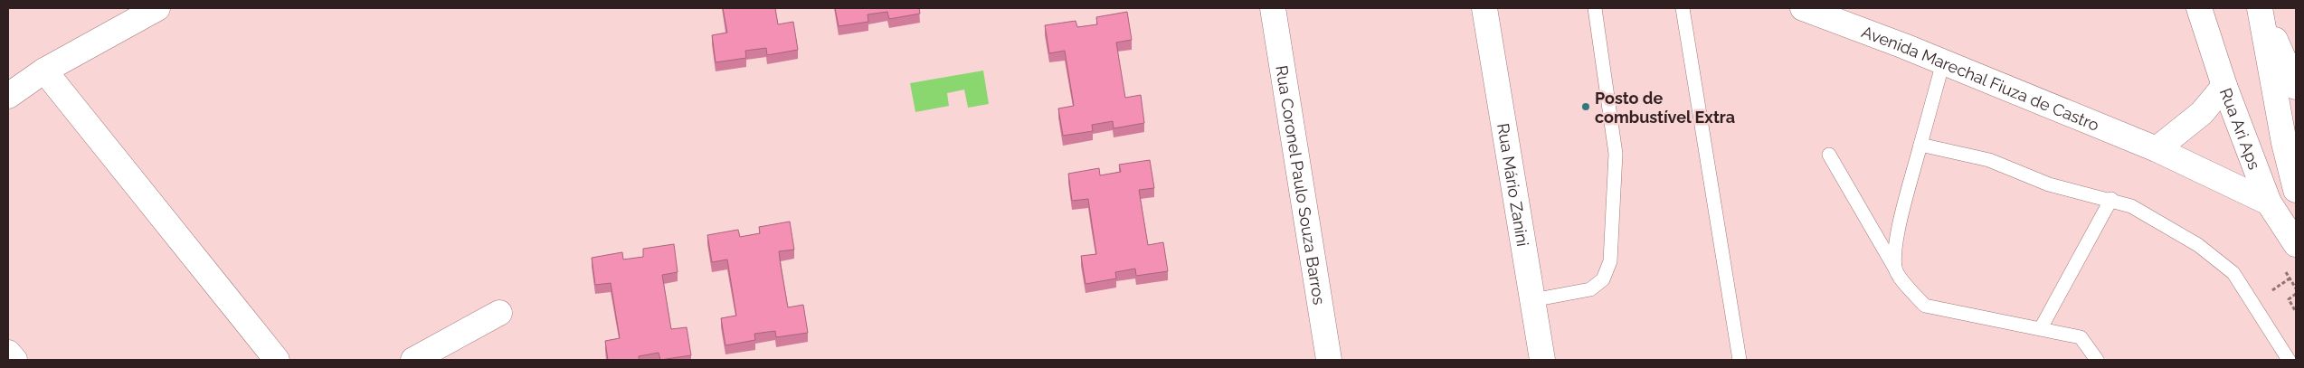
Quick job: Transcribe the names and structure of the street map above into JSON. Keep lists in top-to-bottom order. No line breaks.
{"streets":{"main road":["Avenida Marechal Fiuza de Castro","Rua Ari Aps","Rua Coronel Paulo Souza Barros","Rua Mário Zanini"]},"crossings":[["Avenida Marechal Fiuza de Castro","Rua Ari Aps"]],"places":["Posto de combustível Extra"]}
